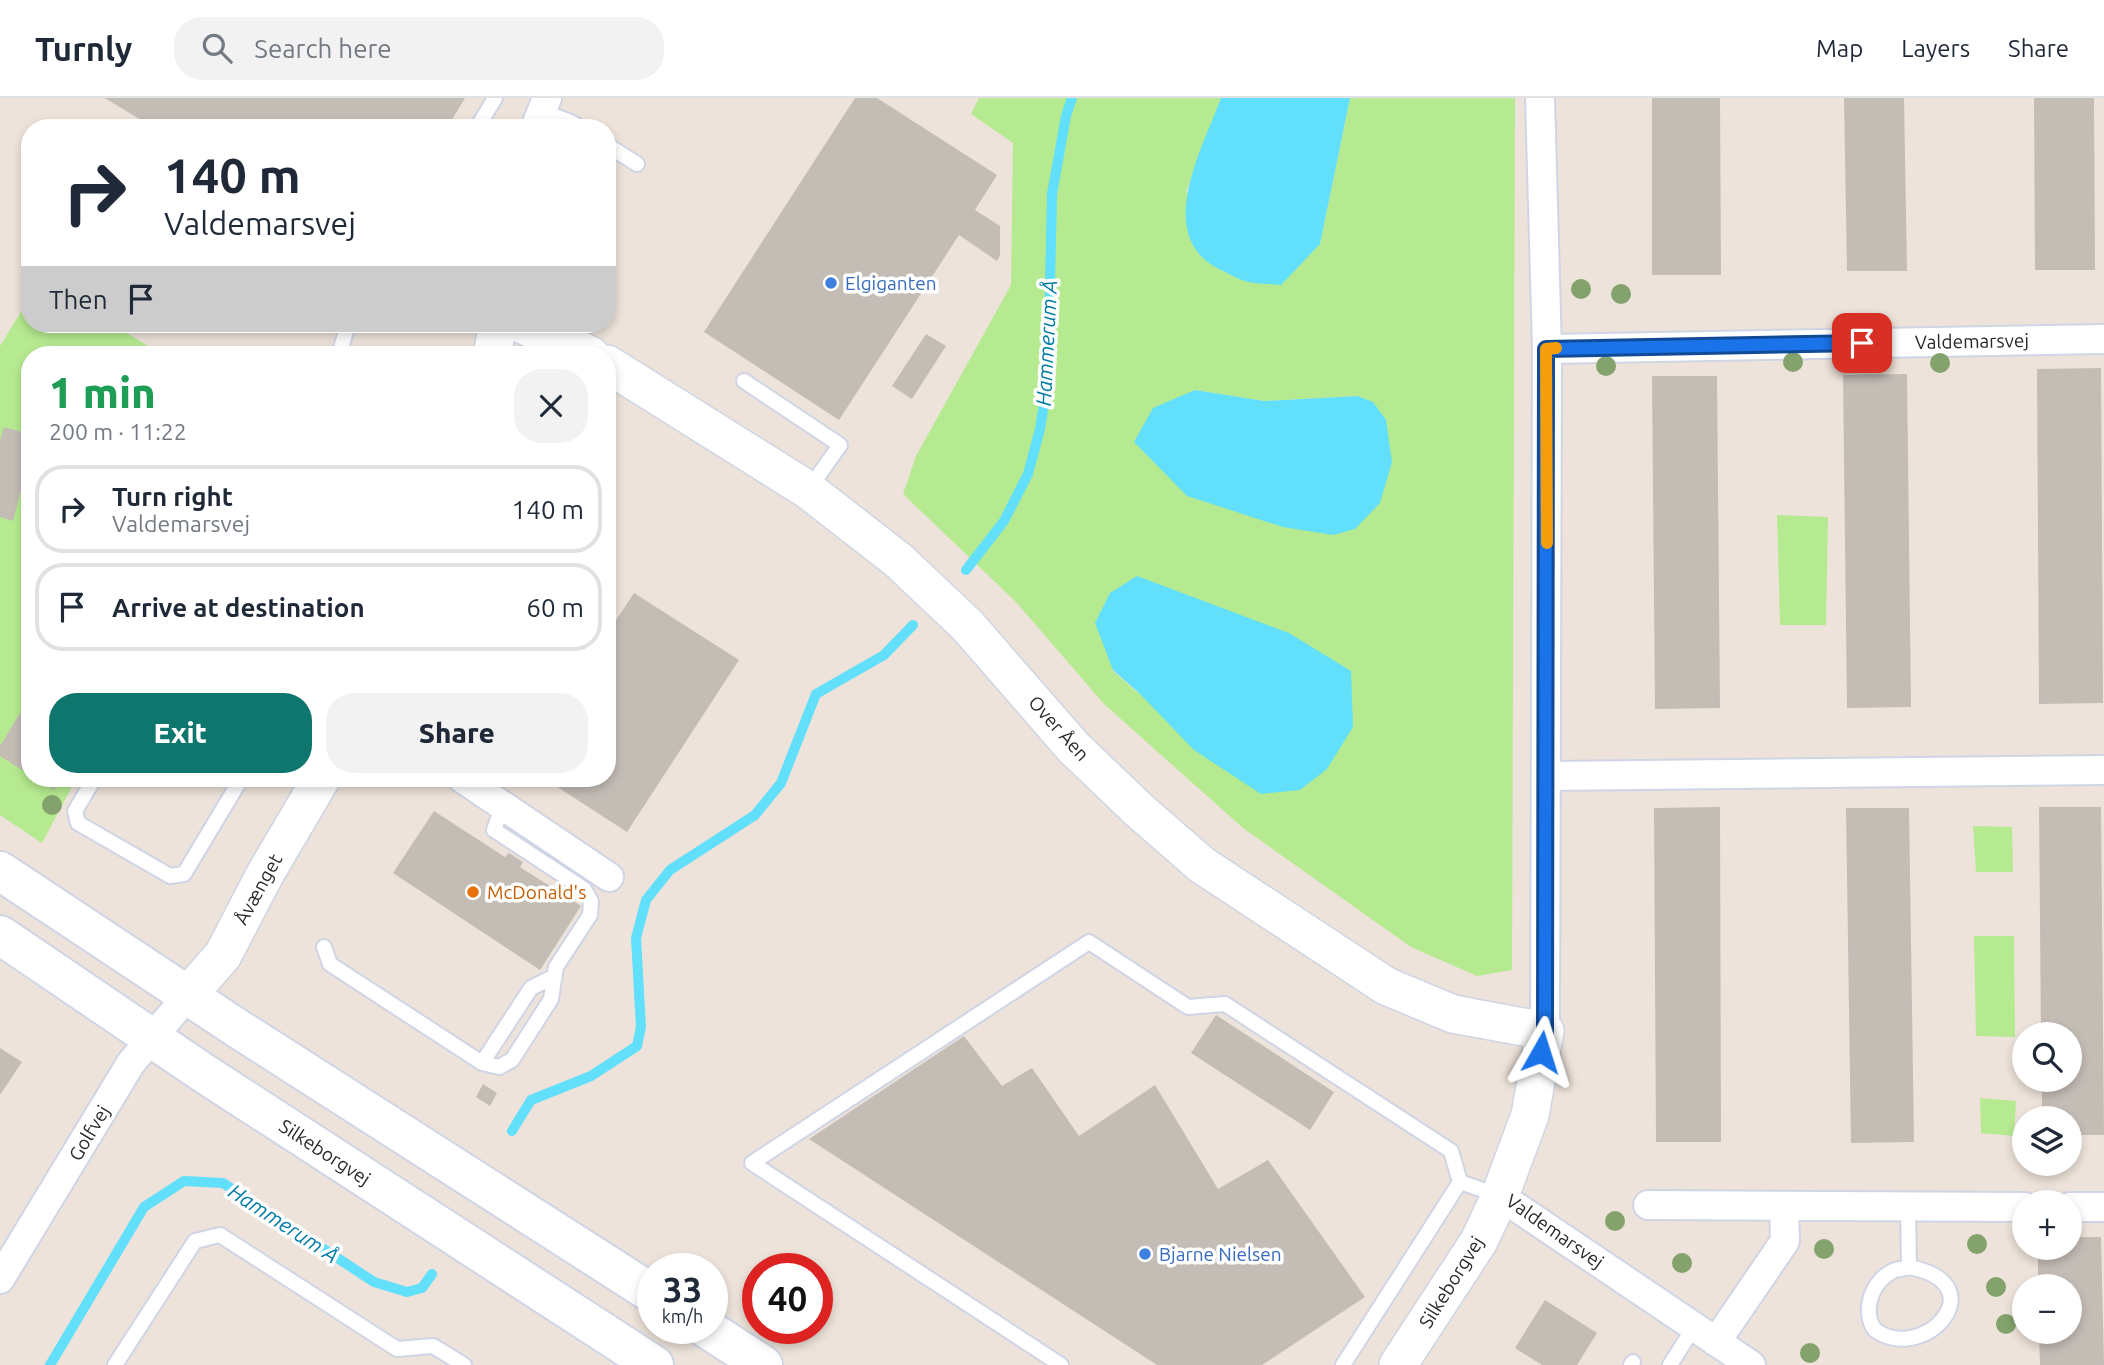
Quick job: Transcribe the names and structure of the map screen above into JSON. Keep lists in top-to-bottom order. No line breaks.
{"streets":{"main road":["Silkeborgvej"],"street":["Valdemarsvej","Over Åen","Åvænget","Golfvej"]},"crossings":[["Valdemarsvej","Over Åen"],["Valdemarsvej","Silkeborgvej"],["Åvænget","Golfvej"],["Golfvej","Silkeborgvej"]],"water":["Hammerum Å"],"places":["Elgiganten","McDonald's","Bjarne Nielsen"],"page":{"header":"Turnly","search":"Search here","nav":["Map","Layers","Share"],"turn":["140 m","Valdemarsvej"],"then":"Then","heading":["1 min","200 m · 11:22"],"list":[{"name":"Turn right","note":"Valdemarsvej","value":"140 m"},{"name":"Arrive at destination","value":"60 m"}],"buttons":["Exit","Share"],"map_buttons":["+","−"],"speed":"33 km/h","limit":"40"}}
